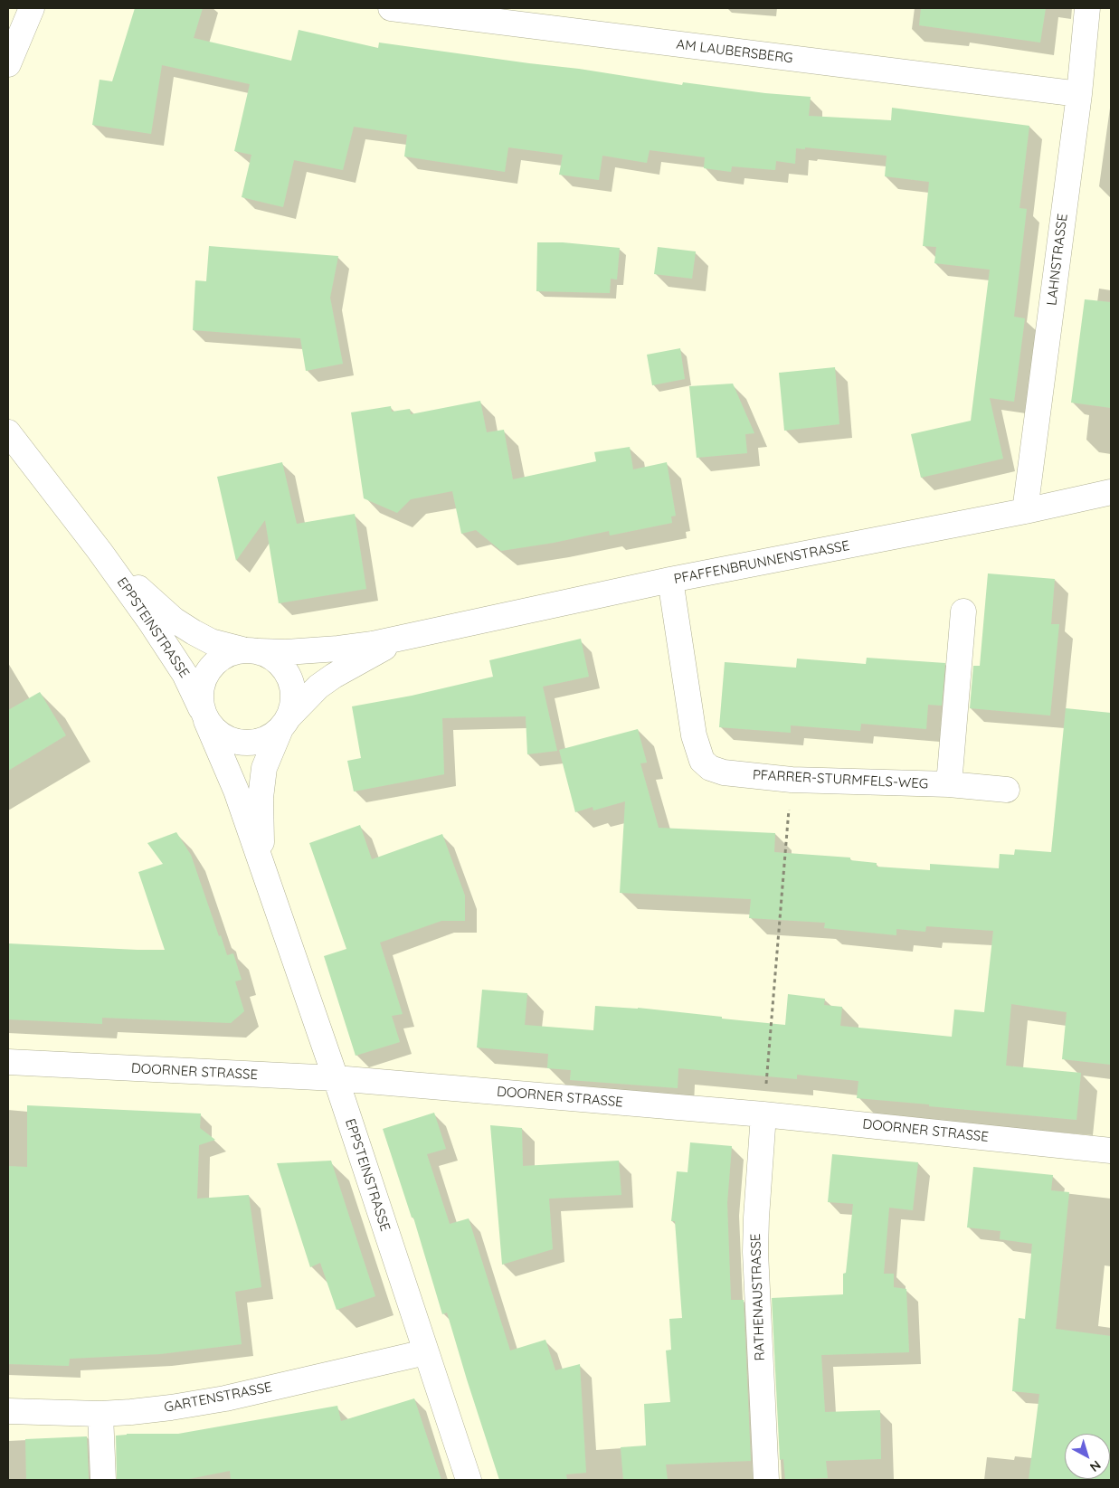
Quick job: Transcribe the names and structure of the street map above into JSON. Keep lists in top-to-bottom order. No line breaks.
{"streets":{"street":["AM LAUBERSBERG","LAHNSTRASSE","PFAFFENBRUNNENSTRASSE","EPPSTEINSTRASSE","PFARRER-STURMFELS-WEG","DOORNER STRASSE","RATHENAUSTRASSE","GARTENSTRASSE"]},"crossings":[["AM LAUBERSBERG","LAHNSTRASSE"],["LAHNSTRASSE","PFAFFENBRUNNENSTRASSE"],["PFAFFENBRUNNENSTRASSE","EPPSTEINSTRASSE"],["PFAFFENBRUNNENSTRASSE","PFARRER-STURMFELS-WEG"],["EPPSTEINSTRASSE","DOORNER STRASSE"],["EPPSTEINSTRASSE","GARTENSTRASSE"],["DOORNER STRASSE","RATHENAUSTRASSE"]],"north":"bottom right"}
